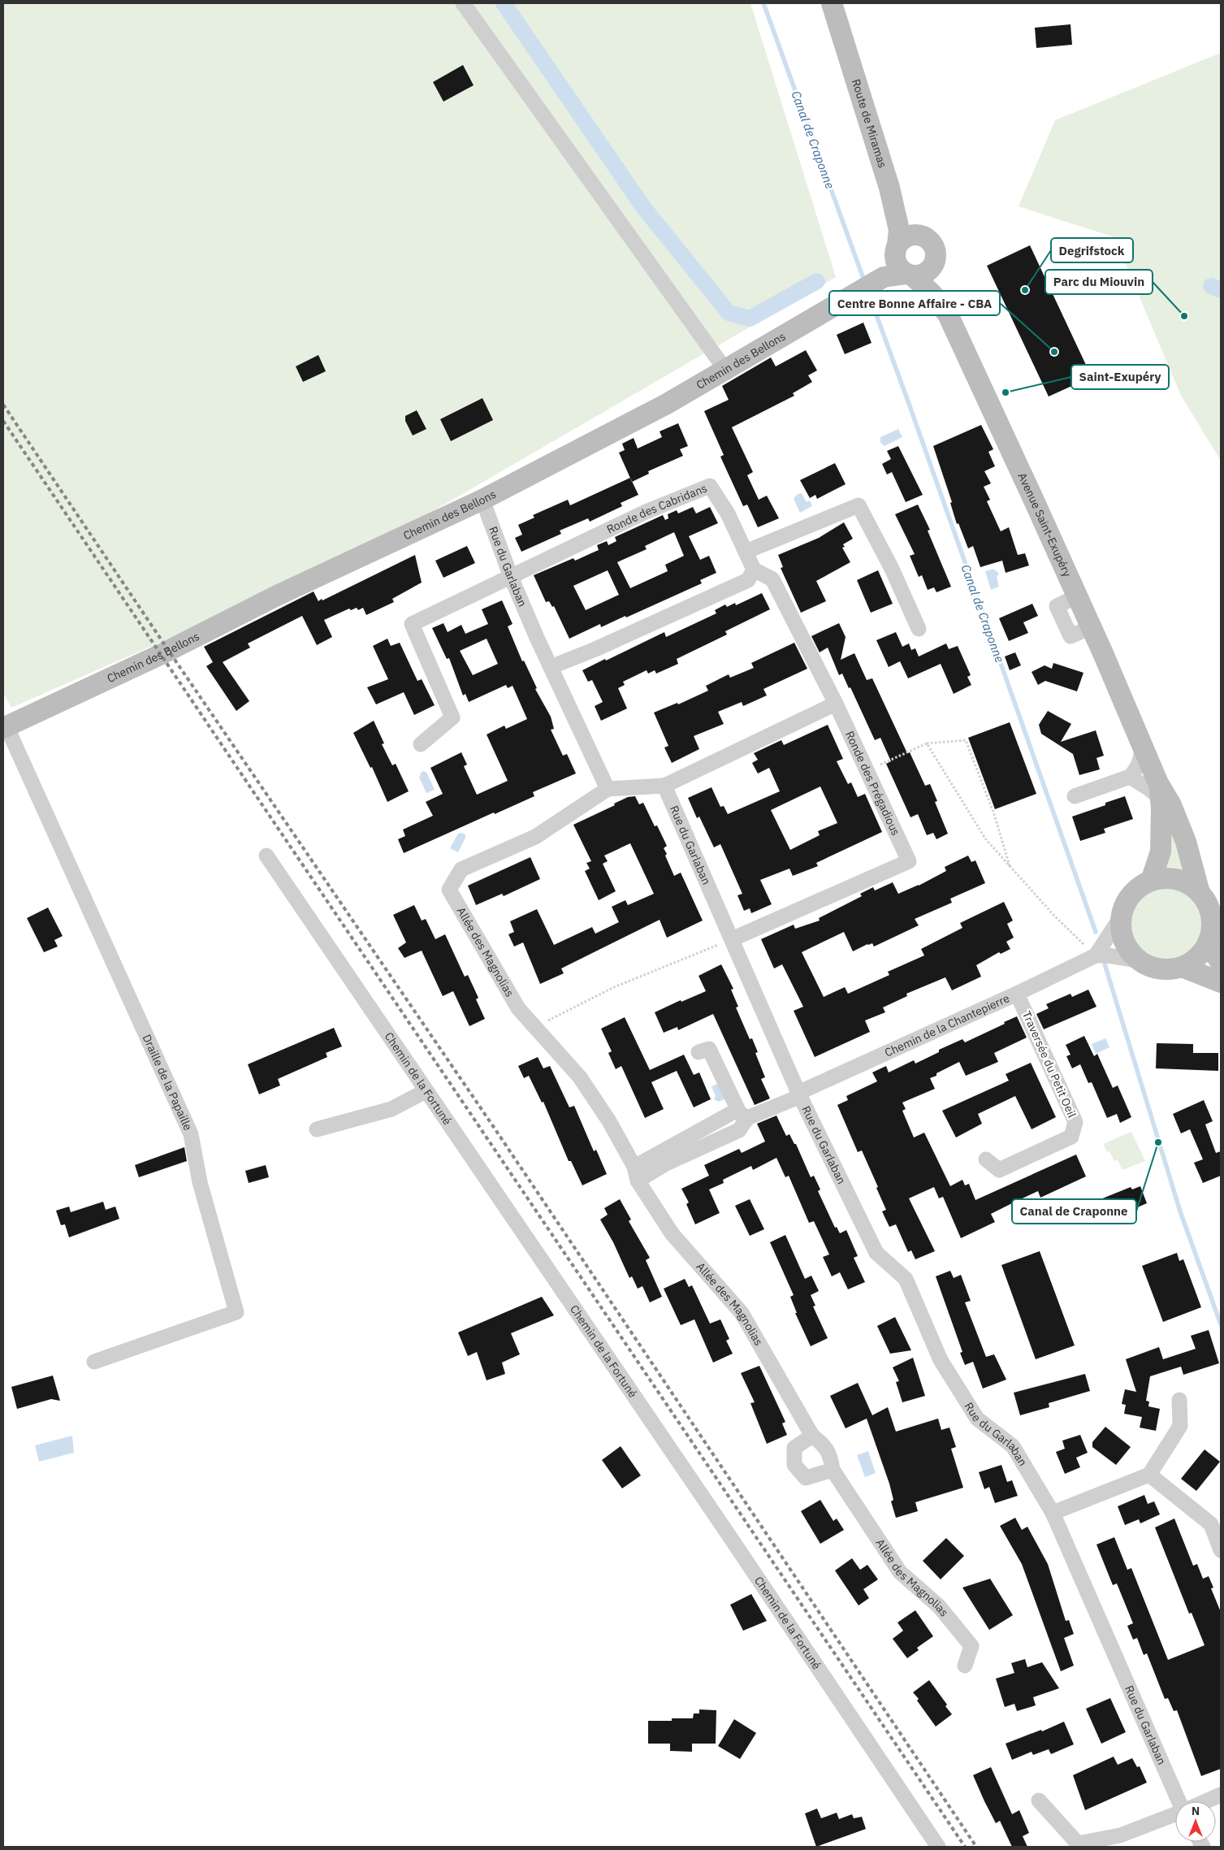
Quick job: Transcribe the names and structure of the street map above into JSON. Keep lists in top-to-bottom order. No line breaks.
{"streets":{"main road":["Route de Miramas","Chemin des Bellons","Avenue Saint-Exupéry"],"street":["Ronde des Cabridans","Rue du Garlaban","Ronde des Prégadious","Allée des Magnolias","Chemin de la Chantepierre","Traversée du Petit Oeil","Chemin de la Fortuné","Draille de la Papaille"]},"crossings":[["Route de Miramas","Chemin des Bellons"],["Route de Miramas","Avenue Saint-Exupéry"],["Chemin des Bellons","Avenue Saint-Exupéry"],["Chemin des Bellons","Rue du Garlaban"],["Chemin des Bellons","Draille de la Papaille"],["Ronde des Cabridans","Rue du Garlaban"],["Ronde des Cabridans","Ronde des Prégadious"],["Rue du Garlaban","Ronde des Prégadious"],["Rue du Garlaban","Allée des Magnolias"],["Rue du Garlaban","Chemin de la Chantepierre"],["Chemin de la Chantepierre","Traversée du Petit Oeil"]],"water":["Canal de Craponne"],"places":["Degrifstock","Parc du Miouvin","Centre Bonne Affaire - CBA","Saint-Exupéry","Canal de Craponne"],"north":"top"}
